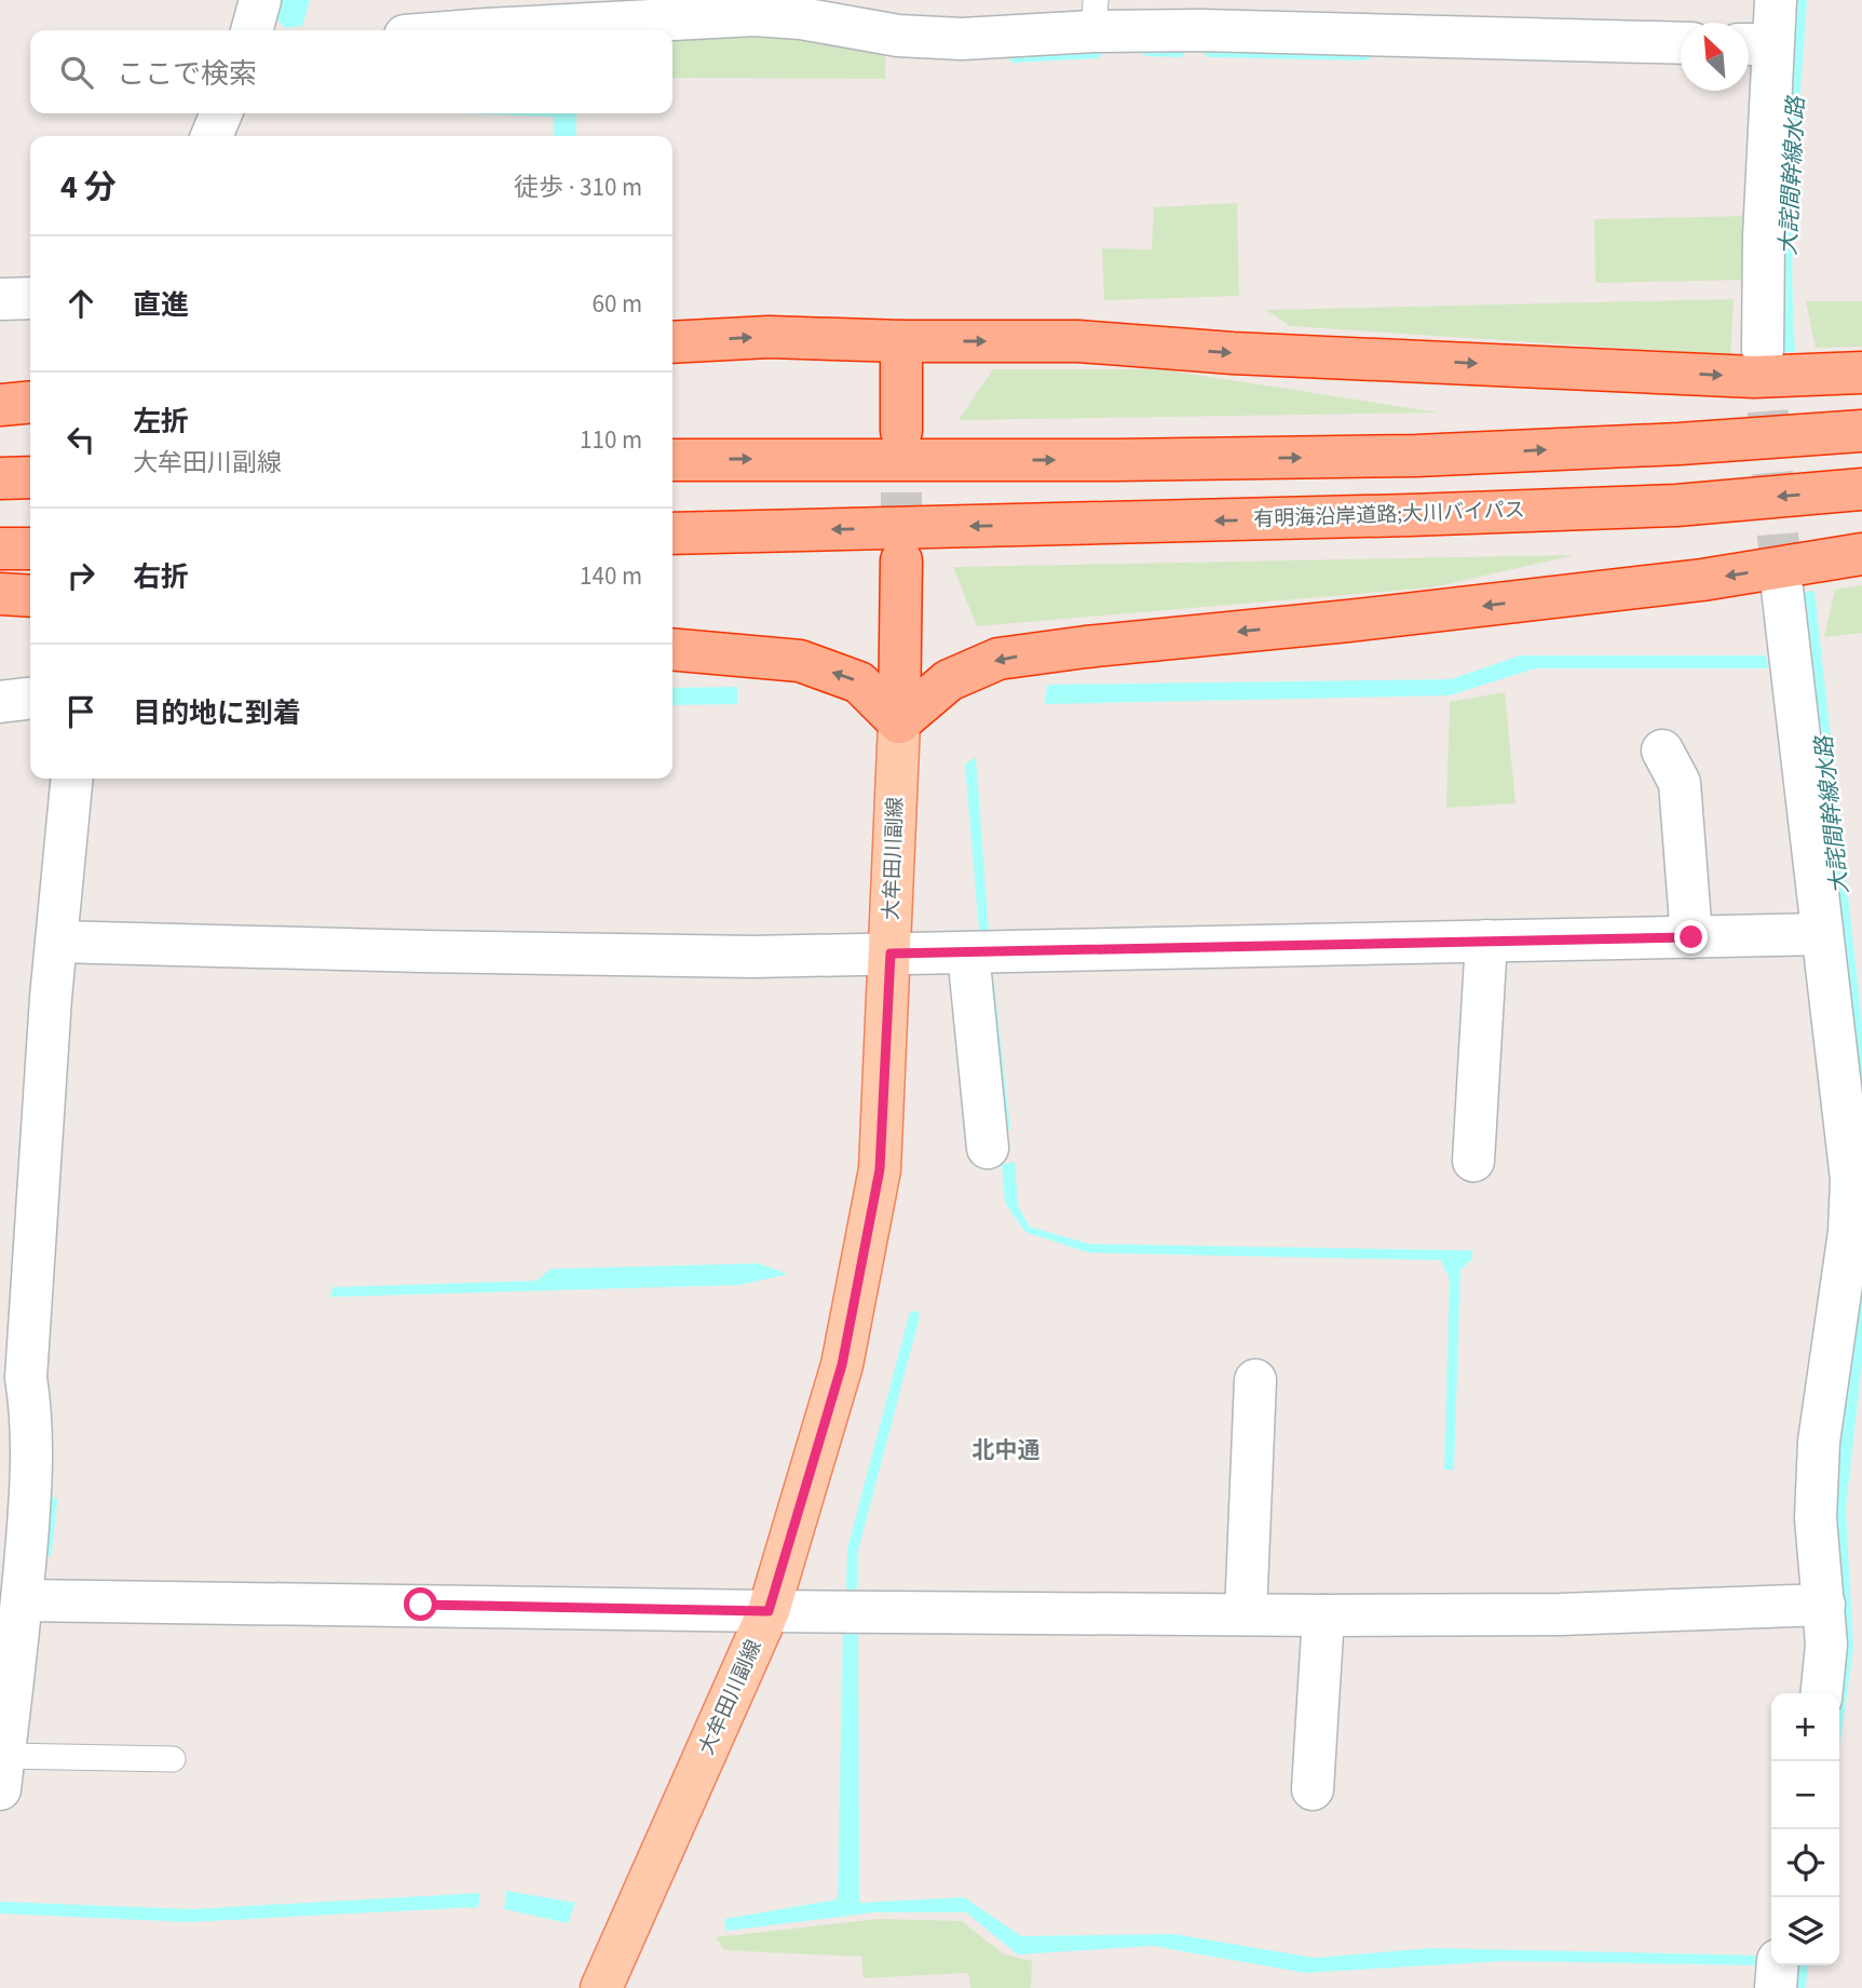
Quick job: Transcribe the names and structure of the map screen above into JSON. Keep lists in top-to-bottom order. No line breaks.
{"streets":{"highway":["有明海沿岸道路;大川バイパス"],"main road":["大牟田川副線"]},"districts":["北中通"],"water":["大詫間幹線水路"],"north":"top left","page":{"search":"ここで検索","heading":["4 分","徒歩 · 310 m"],"list":[["直進","60 m"],["左折","大牟田川副線","110 m"],["右折","140 m"],"目的地に到着"],"map_buttons":["+","−"]}}
